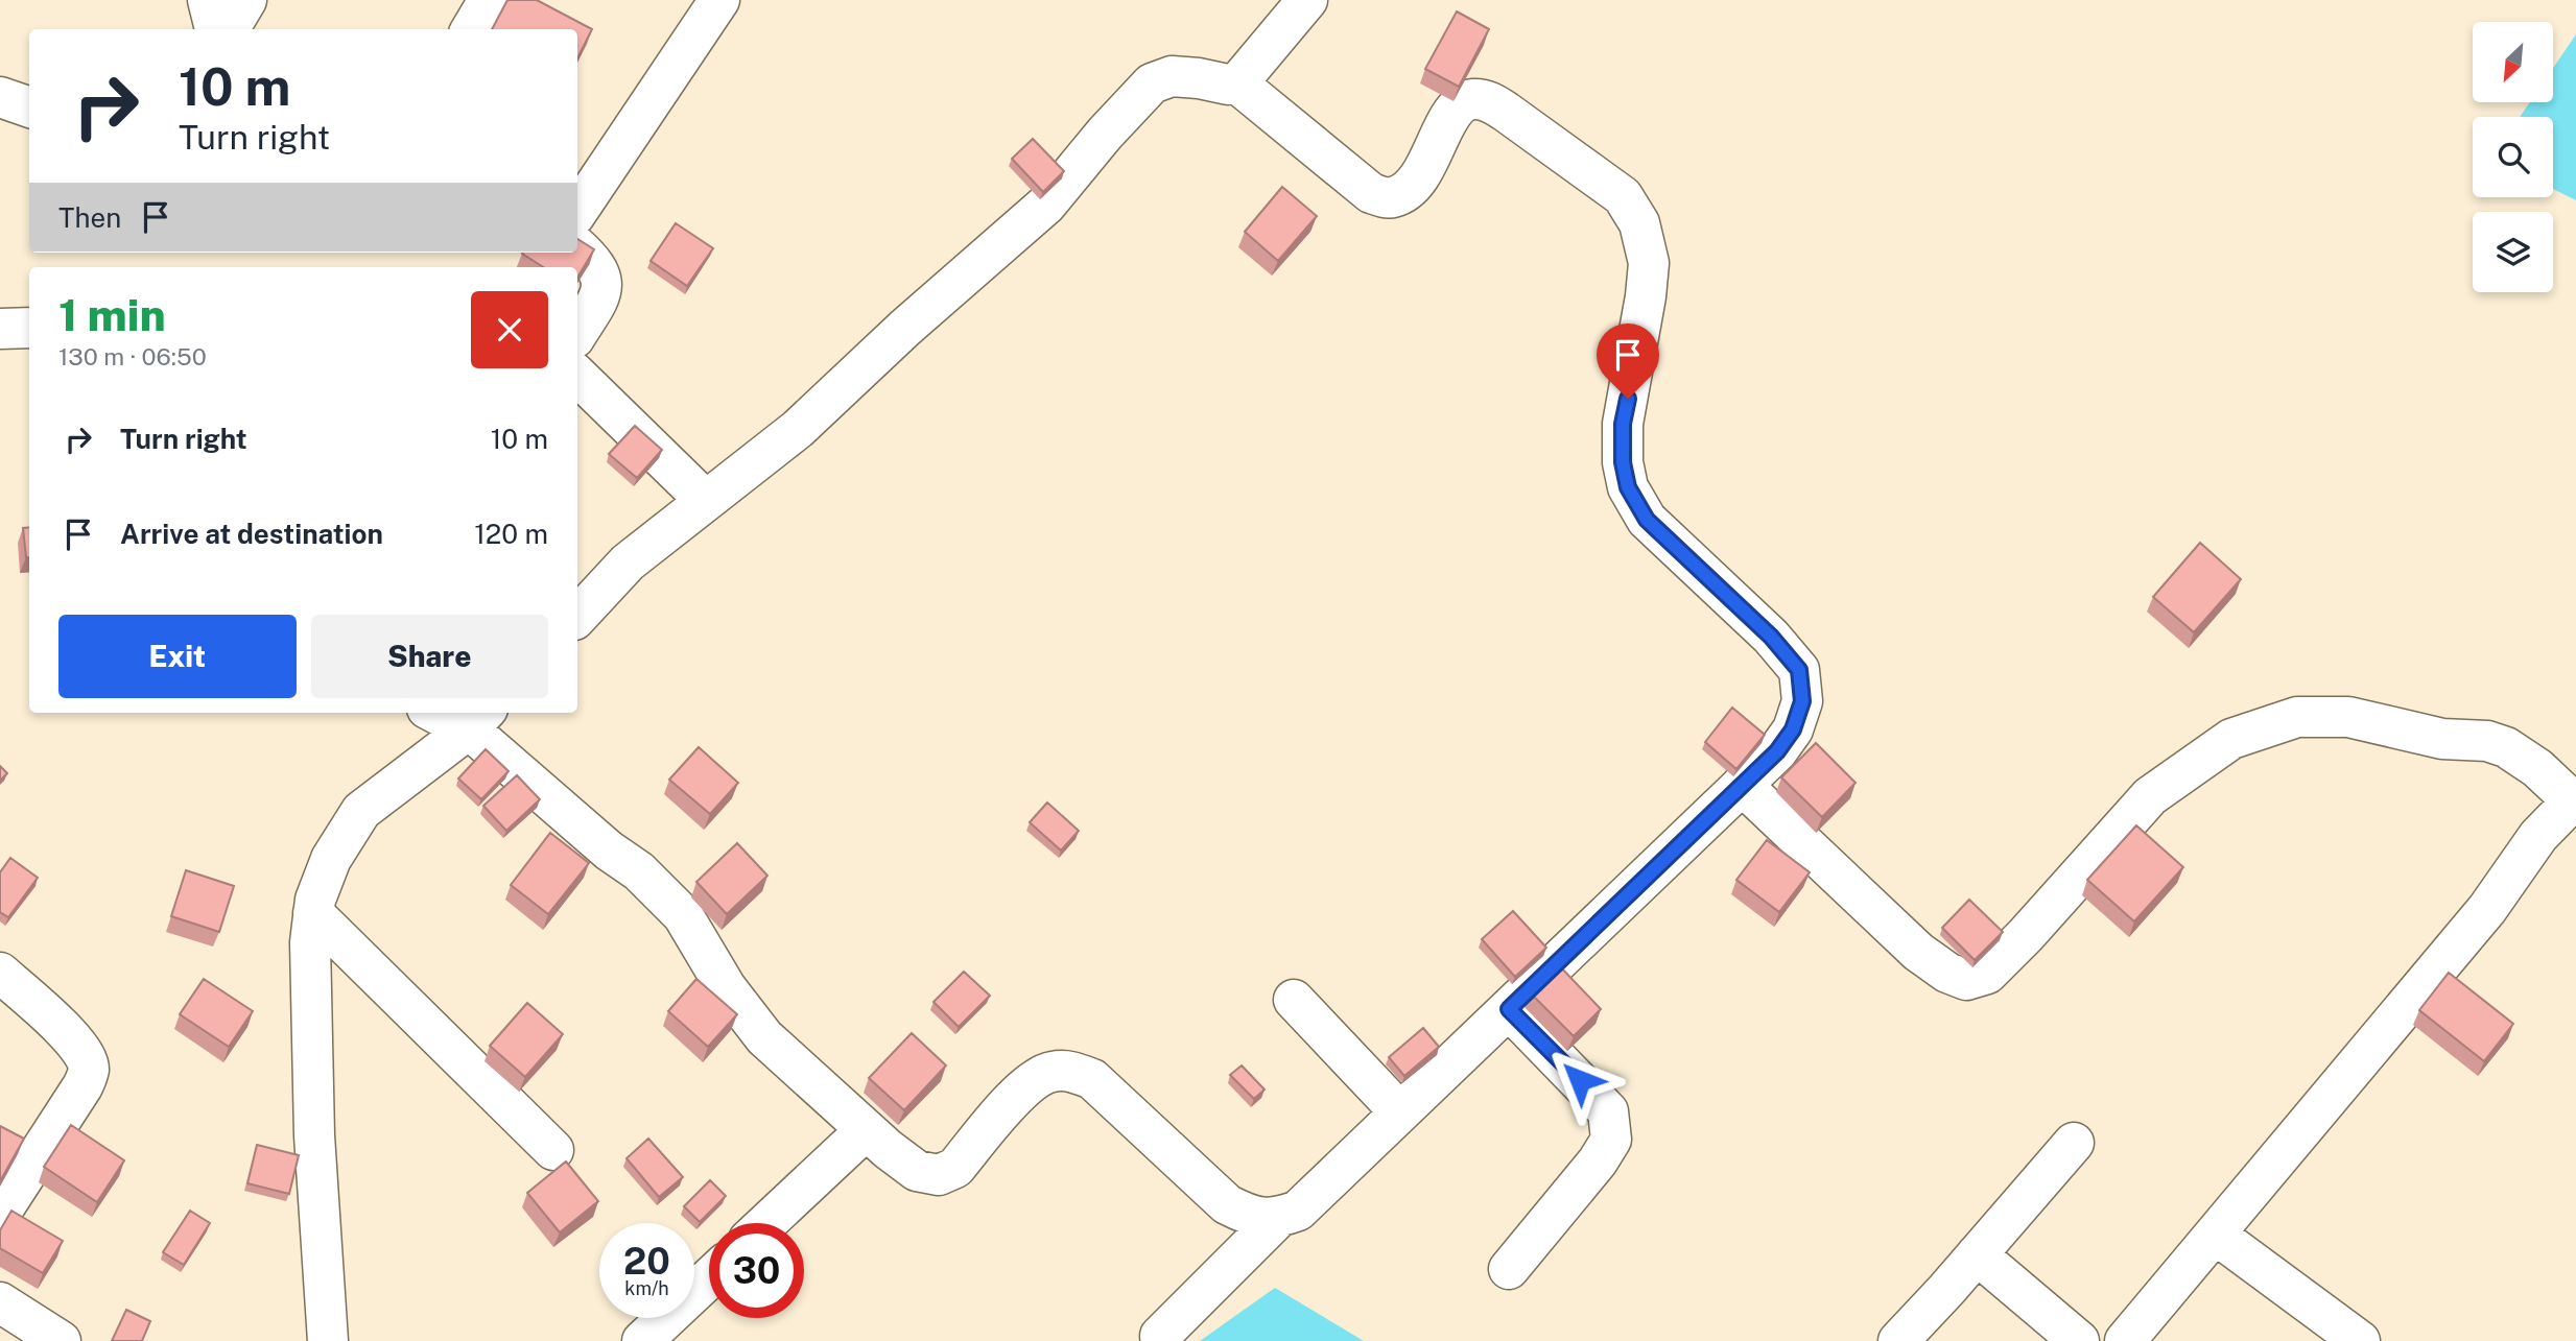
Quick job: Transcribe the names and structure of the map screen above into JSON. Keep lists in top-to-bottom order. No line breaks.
{"north":"bottom left","page":{"turn":["10 m","Turn right"],"then":"Then","heading":["1 min","130 m · 06:50"],"list":[{"name":"Turn right","value":"10 m"},{"name":"Arrive at destination","value":"120 m"}],"buttons":["Exit","Share"],"speed":"20 km/h","limit":"30"}}
